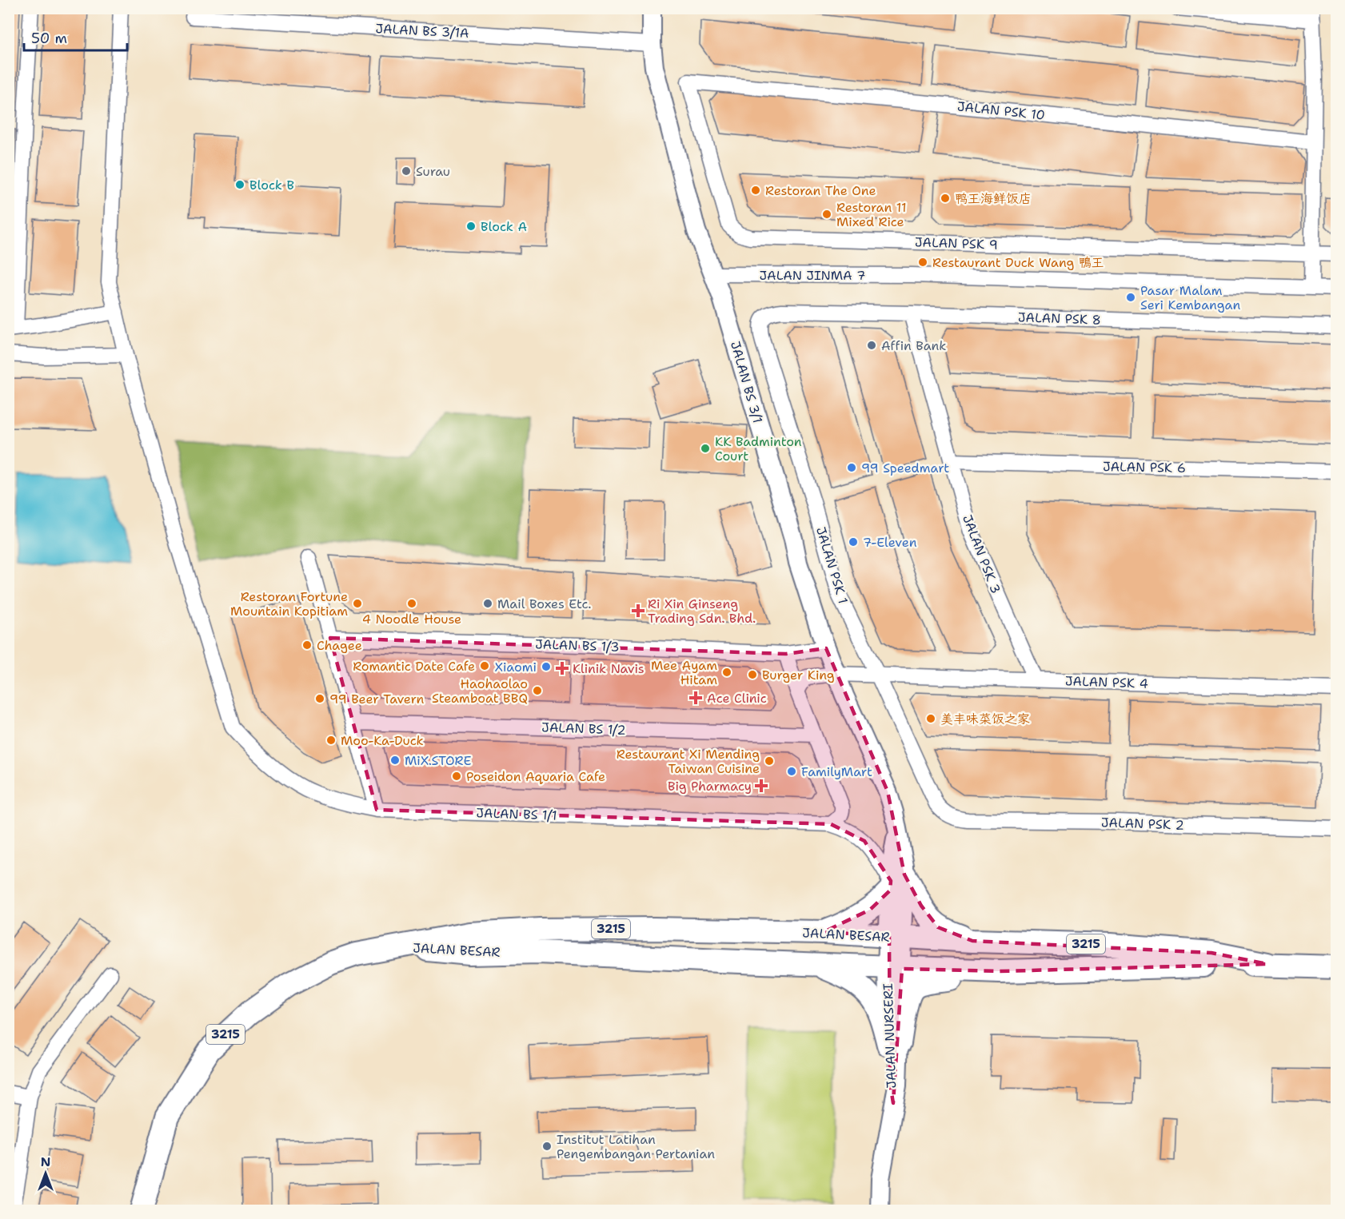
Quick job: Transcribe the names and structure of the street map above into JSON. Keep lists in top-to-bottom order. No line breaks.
{"streets":{"main road":["3215","JALAN BESAR"],"street":["JALAN BS 3/1A","JALAN PSK 10","JALAN PSK 9","JALAN JINMA 7","JALAN PSK 8","JALAN BS 3/1","JALAN PSK 6","JALAN PSK 3","JALAN PSK 1","JALAN BS 1/3","JALAN PSK 4","JALAN BS 1/2","JALAN BS 1/1","JALAN PSK 2","JALAN NURSERI"]},"crossings":[["JALAN BS 3/1A","JALAN BS 3/1"],["JALAN PSK 10","JALAN PSK 9"],["JALAN JINMA 7","JALAN BS 3/1"],["JALAN PSK 8","JALAN PSK 3"],["JALAN PSK 8","JALAN PSK 1"],["JALAN BS 3/1","JALAN BS 1/3"],["JALAN BS 3/1","JALAN PSK 4"],["JALAN BS 3/1","JALAN BS 1/1"],["JALAN BS 3/1","JALAN BESAR"],["JALAN BS 3/1","JALAN NURSERI"],["JALAN PSK 6","JALAN PSK 3"],["JALAN PSK 3","JALAN PSK 4"],["JALAN PSK 1","JALAN PSK 4"],["JALAN PSK 1","JALAN PSK 2"],["3215","JALAN BESAR"],["JALAN BESAR","JALAN NURSERI"]],"places":{"other":["Surau","Block B","Restoran The One","鸭王海鲜饭店","Restoran 11 Mixed Rice","Block A","Restaurant Duck Wang 鴨王","Pasar Malam Seri Kembangan","Affin Bank","KK Badminton Court","99 Speedmart","7-Eleven","Restoran Fortune Mountain Kopitiam","4 Noodle House","Mail Boxes Etc.","Chagee","Romantic Date Cafe","Xiaomi","Mee Ayam Hitam","Burger King","Haohaolao Steamboat BBQ","99 Beer Tavern","美丰味菜饭之家","Moo-Ka-Duck","MiX.STORE","Restaurant Xi Mending Taiwan Cuisine","FamilyMart","Poseidon Aquaria Cafe","Institut Latihan Pengembangan Pertanian"],"health":["Ri Xin Ginseng Trading Sdn. Bhd.","Klinik Navis","Ace Clinic","Big Pharmacy"]},"scale_bar":"50 m","north":"top"}
